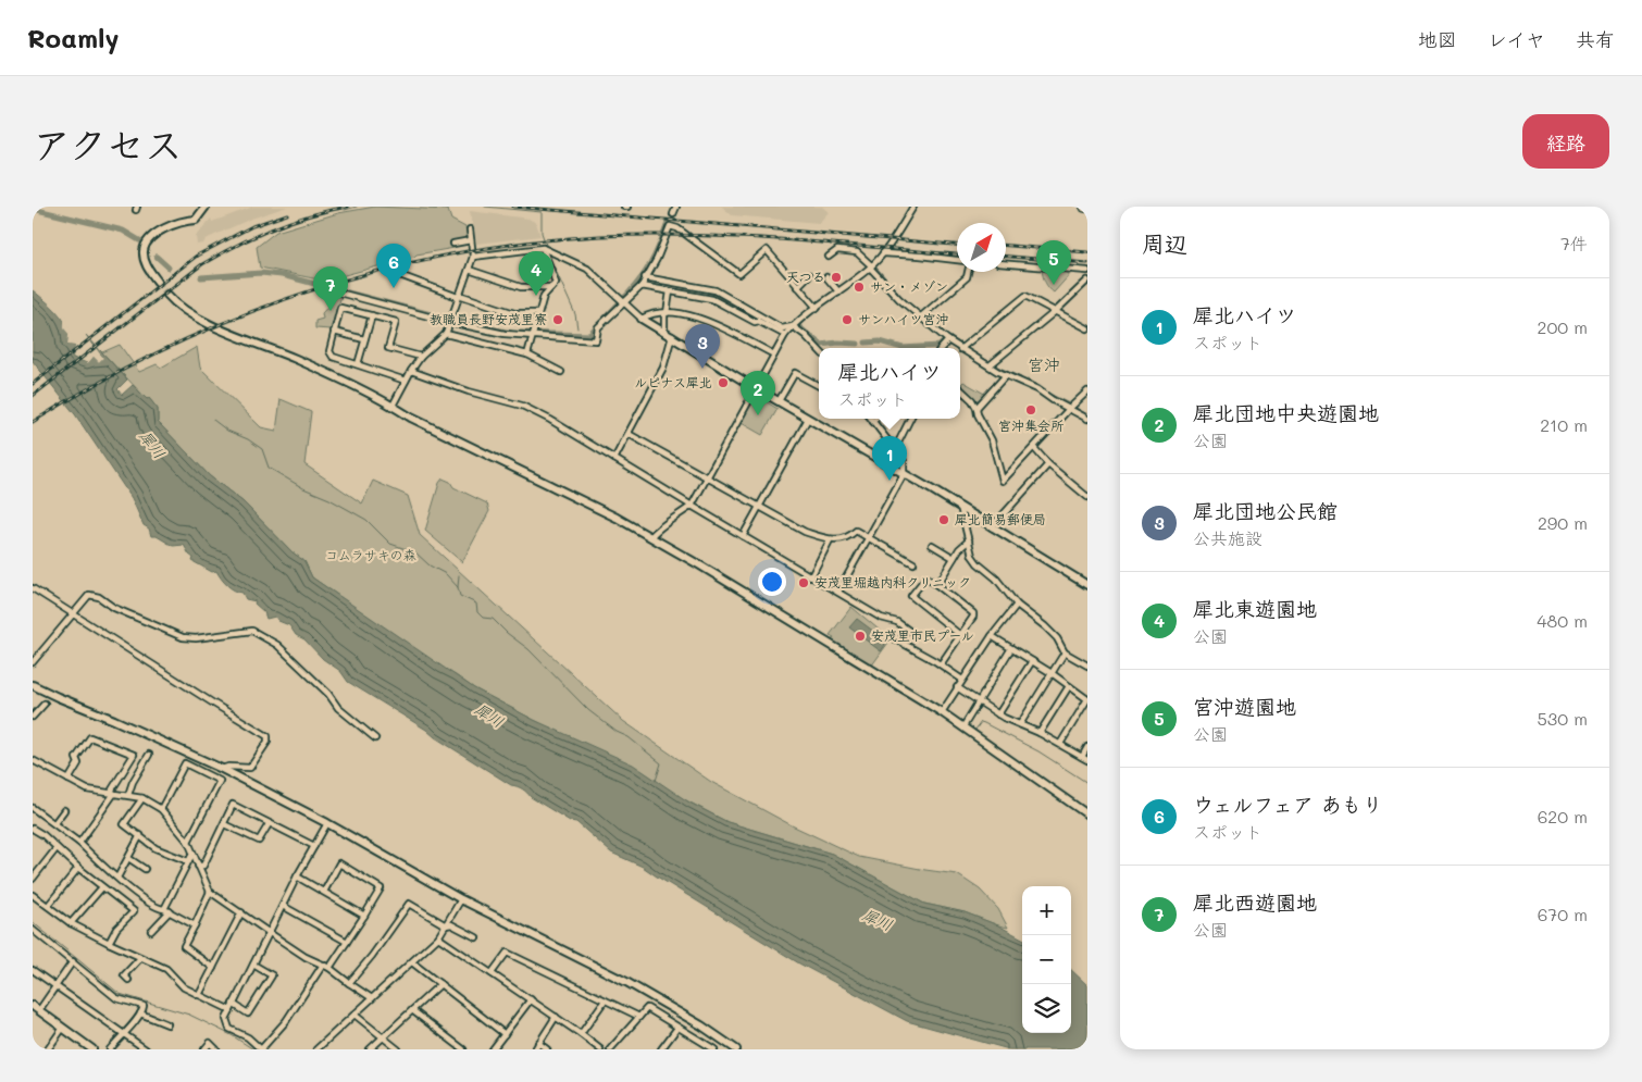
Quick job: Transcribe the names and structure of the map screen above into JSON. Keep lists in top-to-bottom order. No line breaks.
{"districts":["宮沖"],"water":["犀川"],"parks":["コムラサキの森"],"places":["天つる","サン・メゾン","教職員長野安茂里寮","サンハイツ宮沖","ルピナス犀北","宮沖集会所","犀北簡易郵便局","安茂里堀越内科クリニック","安茂里市民プール"],"north":"top right","page":{"header":"Roamly","nav":["地図","レイヤ","共有"],"title":"アクセス","buttons":"経路","heading":["周辺","7件"],"pins":["5","6","4","7","3","2","1"],"list":[{"mark":"1","name":"犀北ハイツ","note":"スポット","value":"200 m"},{"mark":"2","name":"犀北団地中央遊園地","note":"公園","value":"210 m"},{"mark":"3","name":"犀北団地公民館","note":"公共施設","value":"290 m"},{"mark":"4","name":"犀北東遊園地","note":"公園","value":"480 m"},{"mark":"5","name":"宮沖遊園地","note":"公園","value":"530 m"},{"mark":"6","name":"ウェルフェア あもり","note":"スポット","value":"620 m"},{"mark":"7","name":"犀北西遊園地","note":"公園","value":"670 m"}],"popup":["犀北ハイツ","スポット"],"map_buttons":["+","−"]}}
